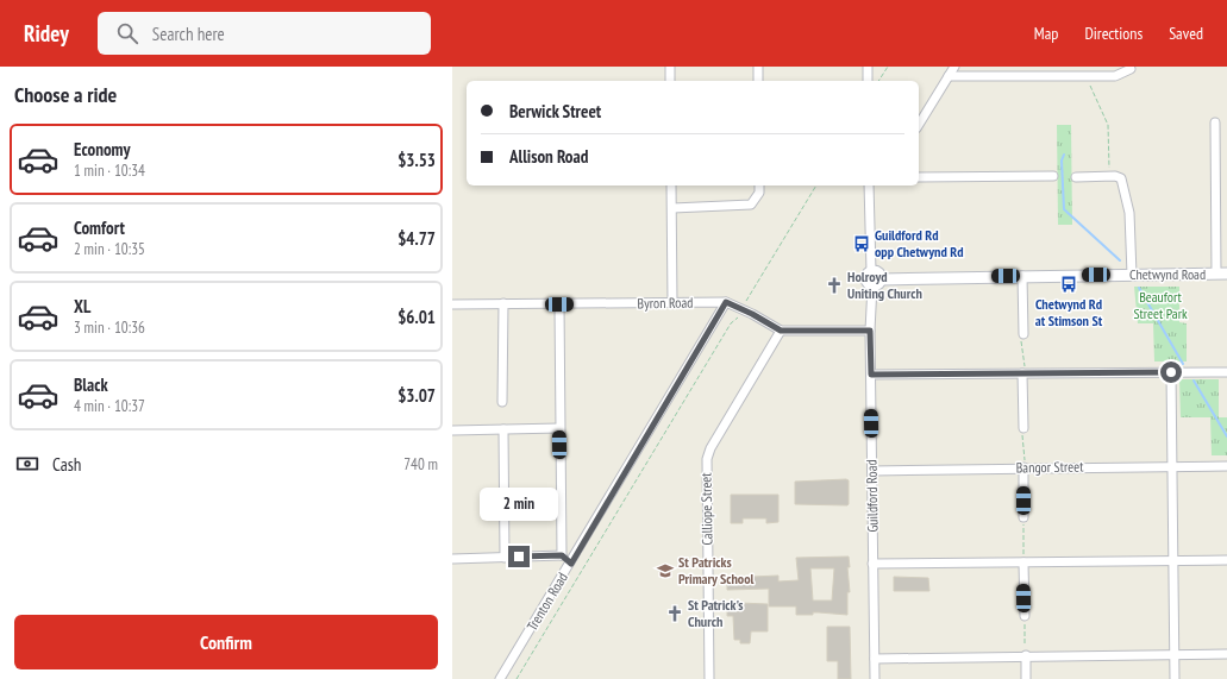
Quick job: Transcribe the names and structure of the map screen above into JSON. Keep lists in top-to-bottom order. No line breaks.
{"streets":{"street":["Chetwynd Road","Byron Road","Bangor Street","Guildford Road","Calliope Street","Trenton Road"]},"crossings":[["Chetwynd Road","Guildford Road"],["Byron Road","Guildford Road"],["Byron Road","Calliope Street"],["Byron Road","Trenton Road"],["Bangor Street","Guildford Road"]],"parks":["Beaufort Street Park"],"places":{"bus stop":["Guildford Rd opp Chetwynd Rd","Chetwynd Rd at Stimson St"],"church":["Holroyd Uniting Church","St Patrick's Church"],"school or university":["St Patricks Primary School"]},"page":{"header":"Ridey","search":"Search here","nav":["Map","Directions","Saved"],"heading":"Choose a ride","banner":["Berwick Street","Allison Road"],"list":[{"name":"Economy","note":"1 min · 10:34","value":"$3.53"},{"name":"Comfort","note":"2 min · 10:35","value":"$4.77"},{"name":"XL","note":"3 min · 10:36","value":"$6.01"},{"name":"Black","note":"4 min · 10:37","value":"$3.07"}],"pay":["Cash","740 m"],"bubble":"2 min","buttons":"Confirm"}}
